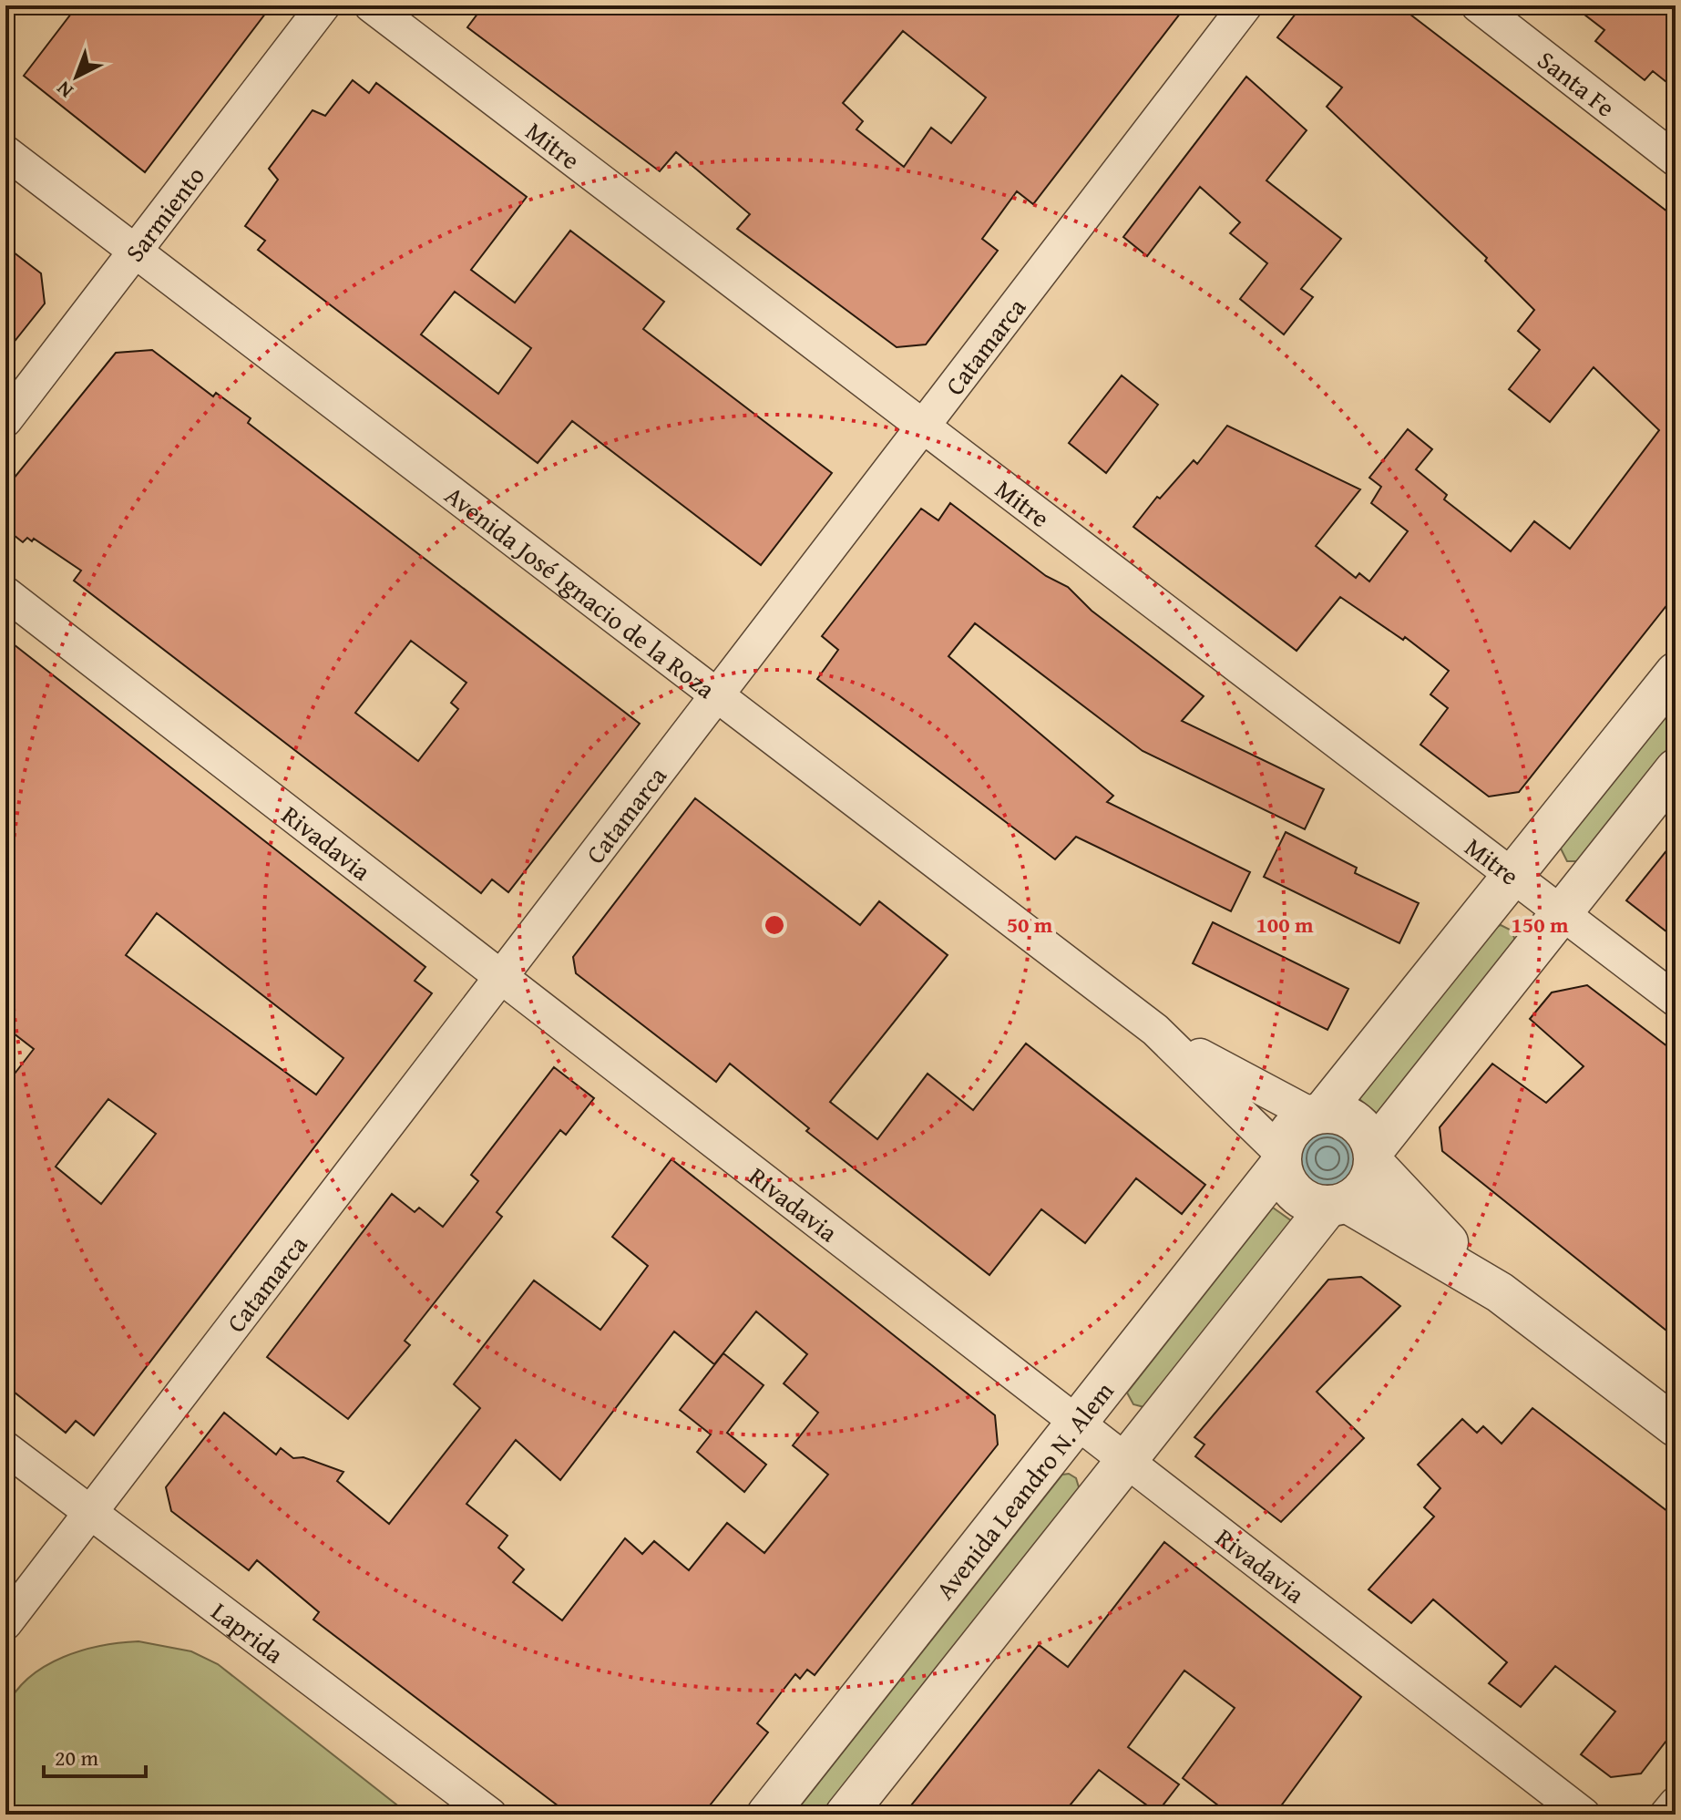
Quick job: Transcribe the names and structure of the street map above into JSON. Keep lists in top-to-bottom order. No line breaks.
{"streets":{"street":["Santa Fe","Mitre","Sarmiento","Catamarca","Avenida José Ignacio de la Roza","Rivadavia","Avenida Leandro N. Alem","Laprida"]},"crossings":[["Mitre","Catamarca"],["Sarmiento","Avenida José Ignacio de la Roza"],["Catamarca","Avenida José Ignacio de la Roza"],["Catamarca","Rivadavia"],["Catamarca","Laprida"],["Avenida José Ignacio de la Roza","Avenida Leandro N. Alem"],["Rivadavia","Avenida Leandro N. Alem"]],"scale_bar":"20 m","north":"bottom left","rings":["50 m","100 m","150 m"]}
